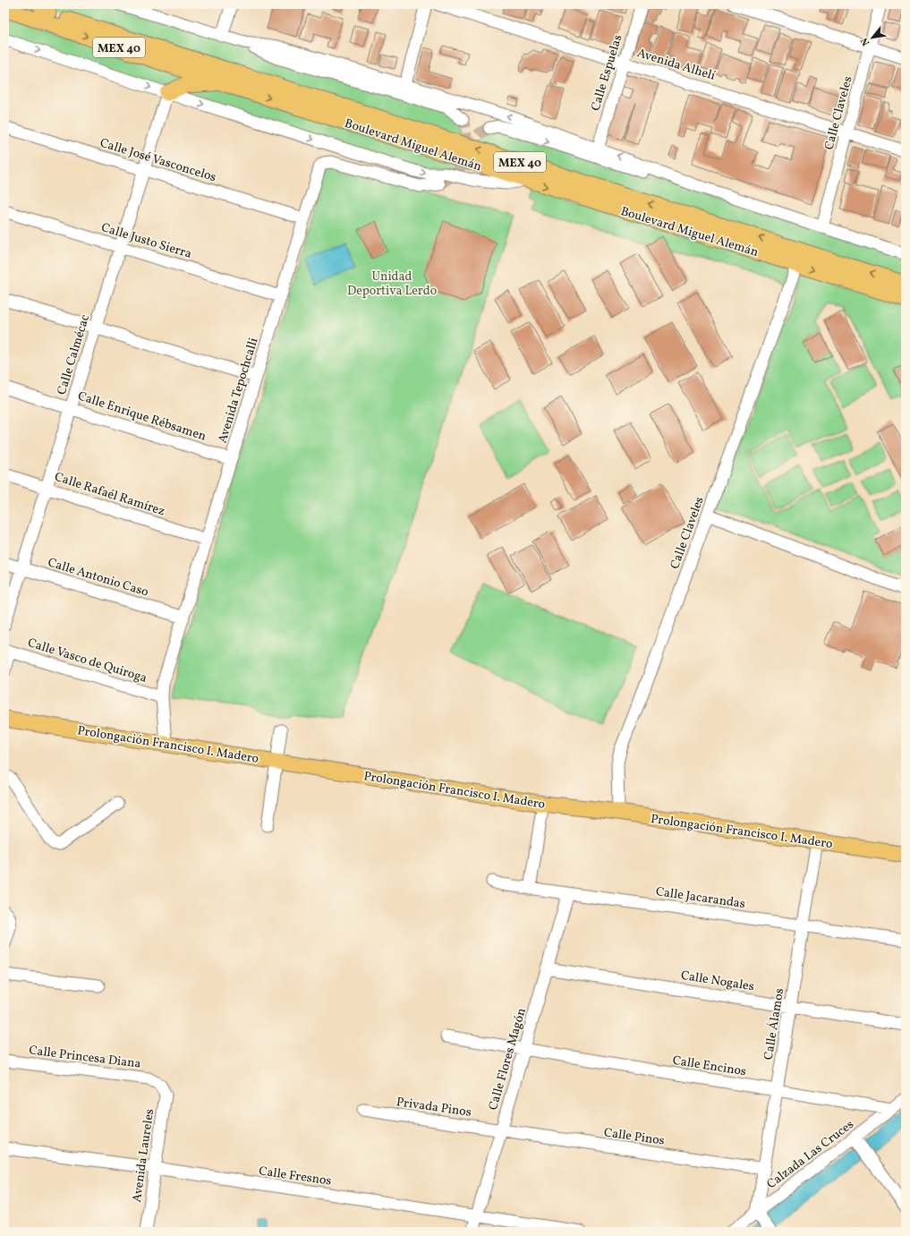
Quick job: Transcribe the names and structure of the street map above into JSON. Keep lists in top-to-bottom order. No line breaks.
{"streets":{"main road":["MEX 40","Boulevard Miguel Alemán","Prolongación Francisco I. Madero"],"street":["Avenida Alhelí","Calle Espuelas","Calle Claveles","Calle José Vasconcelos","Calle Justo Sierra","Calle Calmécac","Avenida Tepochcalli","Calle Enrique Rébsamen","Calle Rafaél Ramírez","Calle Antonio Caso","Calle Vasco de Quiroga","Calle Jacarandas","Calle Nogales","Calle Álamos","Calle Princesa Diana","Calle Flores Magón","Calle Encinos","Privada Pinos","Calle Pinos","Calzada Las Cruces","Avenida Laureles","Calle Fresnos"]},"crossings":[["Avenida Alhelí","Calle Espuelas"],["Avenida Alhelí","Calle Claveles"],["Calle Claveles","Boulevard Miguel Alemán"],["Calle Claveles","Prolongación Francisco I. Madero"],["Calle José Vasconcelos","Calle Calmécac"],["Calle José Vasconcelos","Avenida Tepochcalli"],["Calle Justo Sierra","Calle Calmécac"],["Calle Justo Sierra","Avenida Tepochcalli"],["Calle Calmécac","Calle Enrique Rébsamen"],["Calle Calmécac","Calle Rafaél Ramírez"],["Calle Calmécac","Calle Antonio Caso"],["Avenida Tepochcalli","Calle Enrique Rébsamen"],["Avenida Tepochcalli","Calle Rafaél Ramírez"],["Avenida Tepochcalli","Calle Antonio Caso"],["Avenida Tepochcalli","Calle Vasco de Quiroga"],["Avenida Tepochcalli","Prolongación Francisco I. Madero"],["Prolongación Francisco I. Madero","Calle Álamos"],["Calle Jacarandas","Calle Álamos"],["Calle Jacarandas","Calle Flores Magón"],["Calle Nogales","Calle Álamos"],["Calle Nogales","Calle Flores Magón"],["Calle Álamos","Calle Encinos"],["Calle Álamos","Calle Pinos"],["Calle Álamos","Calzada Las Cruces"],["Calle Princesa Diana","Avenida Laureles"],["Calle Flores Magón","Calle Encinos"],["Calle Flores Magón","Privada Pinos"],["Calle Flores Magón","Calle Pinos"],["Calle Flores Magón","Calle Fresnos"],["Calle Encinos","Calzada Las Cruces"],["Privada Pinos","Calle Pinos"],["Avenida Laureles","Calle Fresnos"]],"parks":["Unidad Deportiva Lerdo"],"north":"bottom left"}
